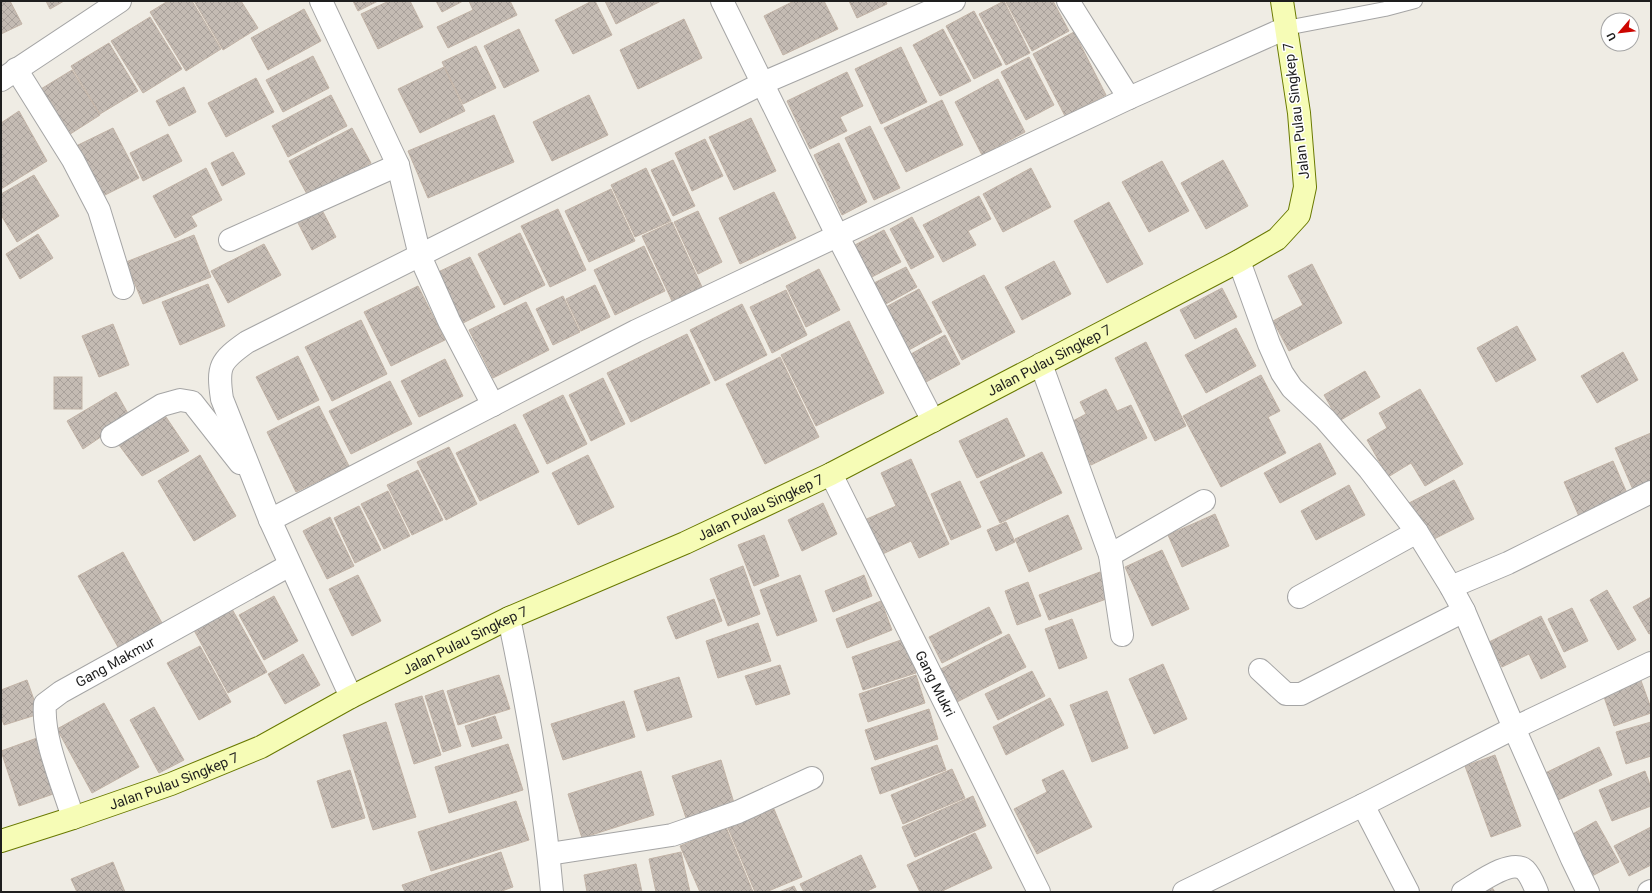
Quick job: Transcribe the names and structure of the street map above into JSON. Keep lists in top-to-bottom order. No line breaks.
{"streets":{"street":["Jalan Pulau Singkep 7","Gang Makmur","Gang Mukri"]},"crossings":[["Jalan Pulau Singkep 7","Gang Makmur"],["Jalan Pulau Singkep 7","Gang Mukri"]],"north":"bottom left"}
